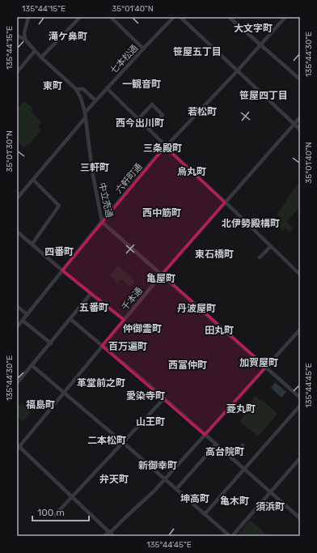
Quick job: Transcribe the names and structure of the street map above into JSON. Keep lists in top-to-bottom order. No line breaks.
{"streets":{"street":["七本松通","六軒町通","中立売通","千本通"]},"crossings":[["七本松通","中立売通"],["六軒町通","中立売通"],["中立売通","千本通"]],"districts":["大文字町","滝ケ鼻町","笹屋五丁目","一観音町","東町","笹屋四丁目","若松町","西今出川町","三条殿町","三軒町","烏丸町","西中筋町","北伊勢殿構町","四番町","東石橋町","亀屋町","五番町","丹波屋町","仲御霊町","田丸町","百万遍町","加賀屋町","西富仲町","革堂前之町","愛染寺町","福島町","菱丸町","山王町","二本松町","高台院町","新御幸町","弁天町","坤高町","亀木町","須浜町"],"scale_bar":"100 m","coordinates":["135°44'15\"E","35°01'40\"N","135°44'30\"E","35°01'30\"N","135°44'45\"E"]}
